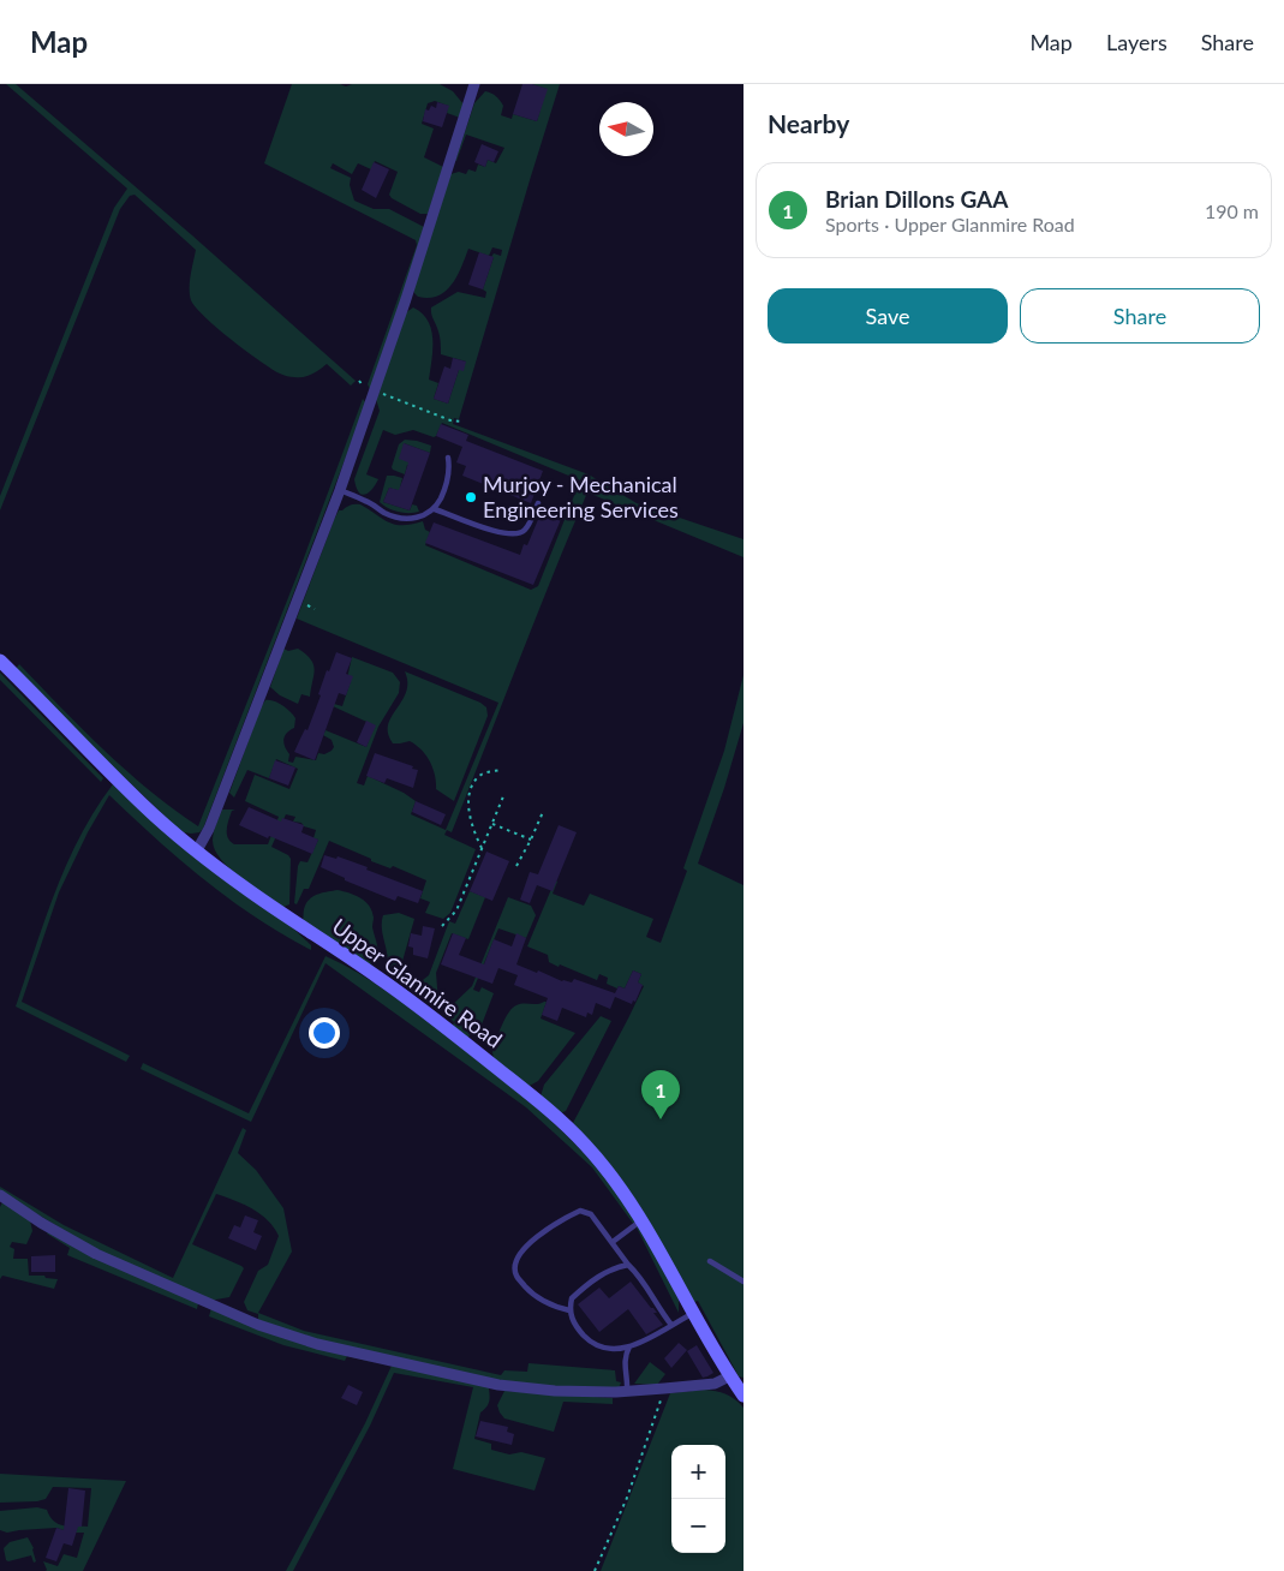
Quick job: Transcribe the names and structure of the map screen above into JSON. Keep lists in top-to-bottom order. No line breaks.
{"streets":{"main road":["Upper Glanmire Road"]},"places":["Murjoy - Mechanical Engineering Services"],"north":"left","page":{"header":"Map","nav":["Map","Layers","Share"],"heading":"Nearby","list":[{"mark":"1","name":"Brian Dillons GAA","note":"Sports · Upper Glanmire Road","value":"190 m"}],"buttons":["Save","Share"],"pins":"1","map_buttons":["+","−"]}}
